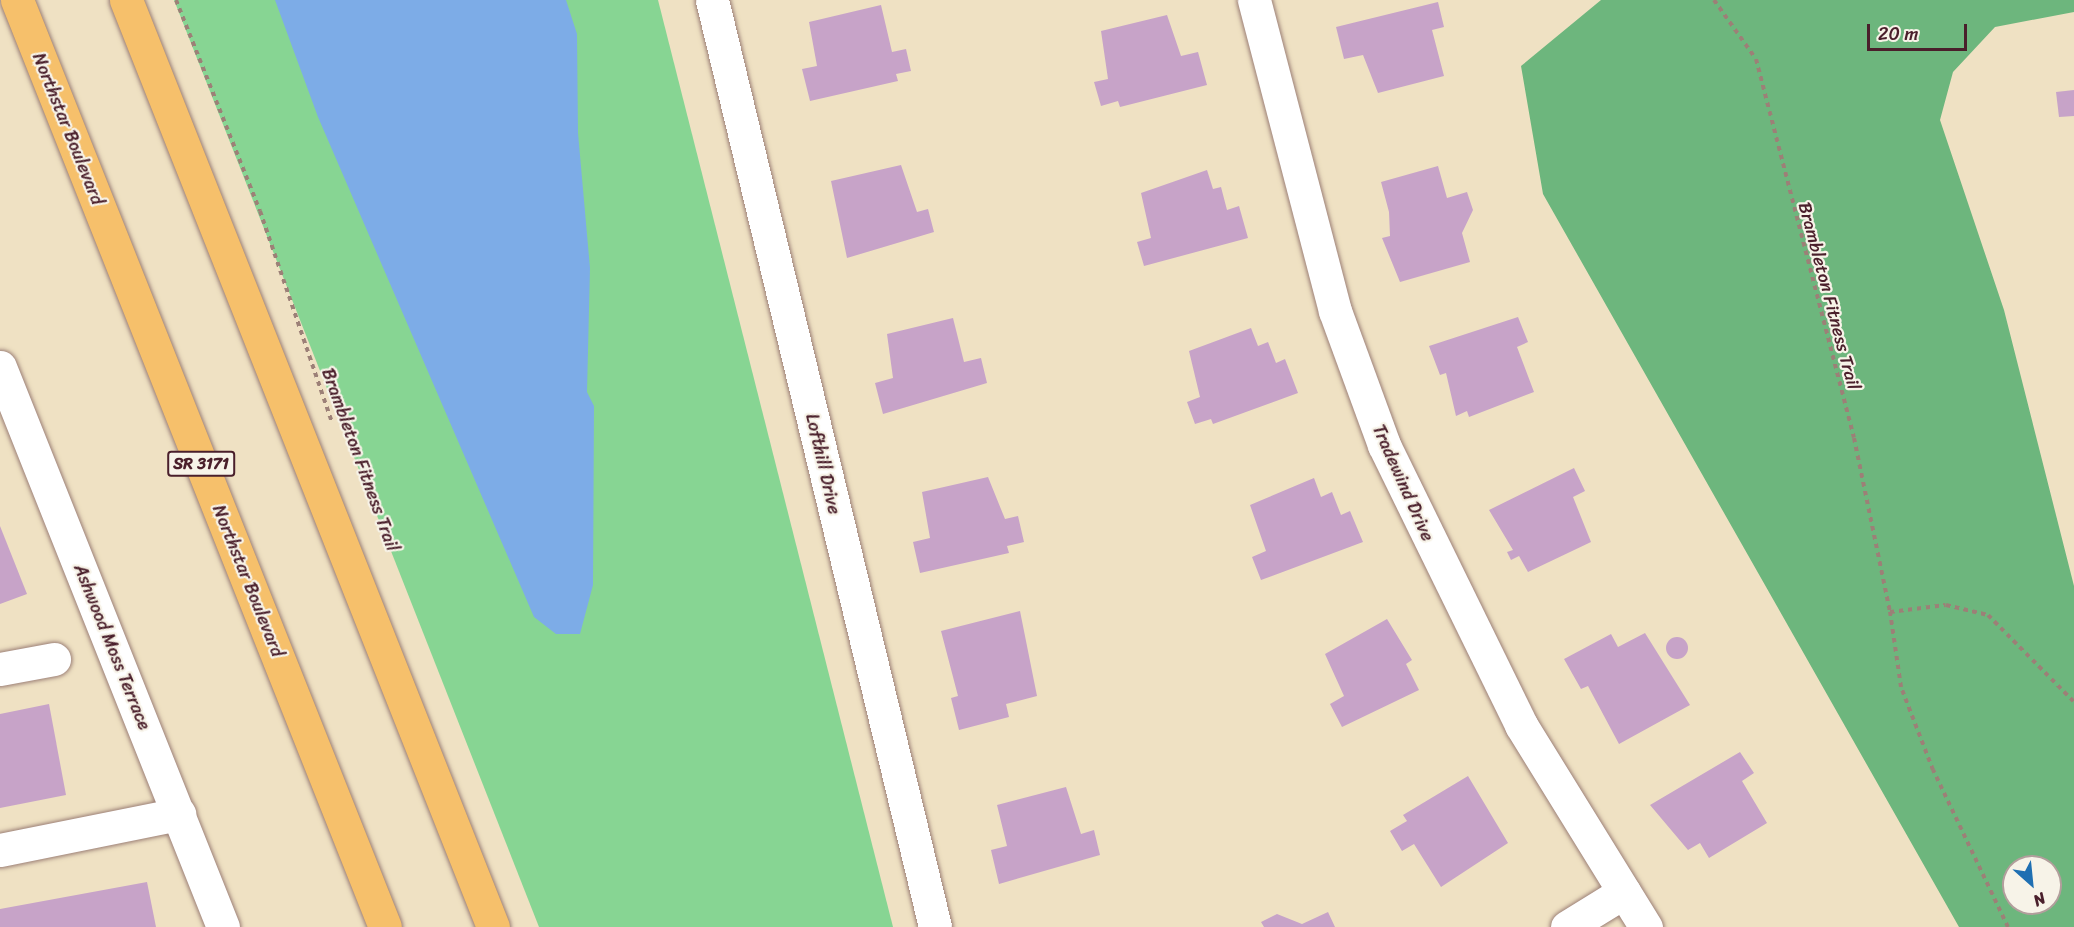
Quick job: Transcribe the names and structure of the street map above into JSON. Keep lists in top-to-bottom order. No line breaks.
{"streets":{"main road":["Northstar Boulevard","SR 3171"],"street":["Lofthill Drive","Tradewind Drive","Ashwood Moss Terrace"],"path":["Brambleton Fitness Trail"]},"scale_bar":"20 m","north":"bottom right"}
